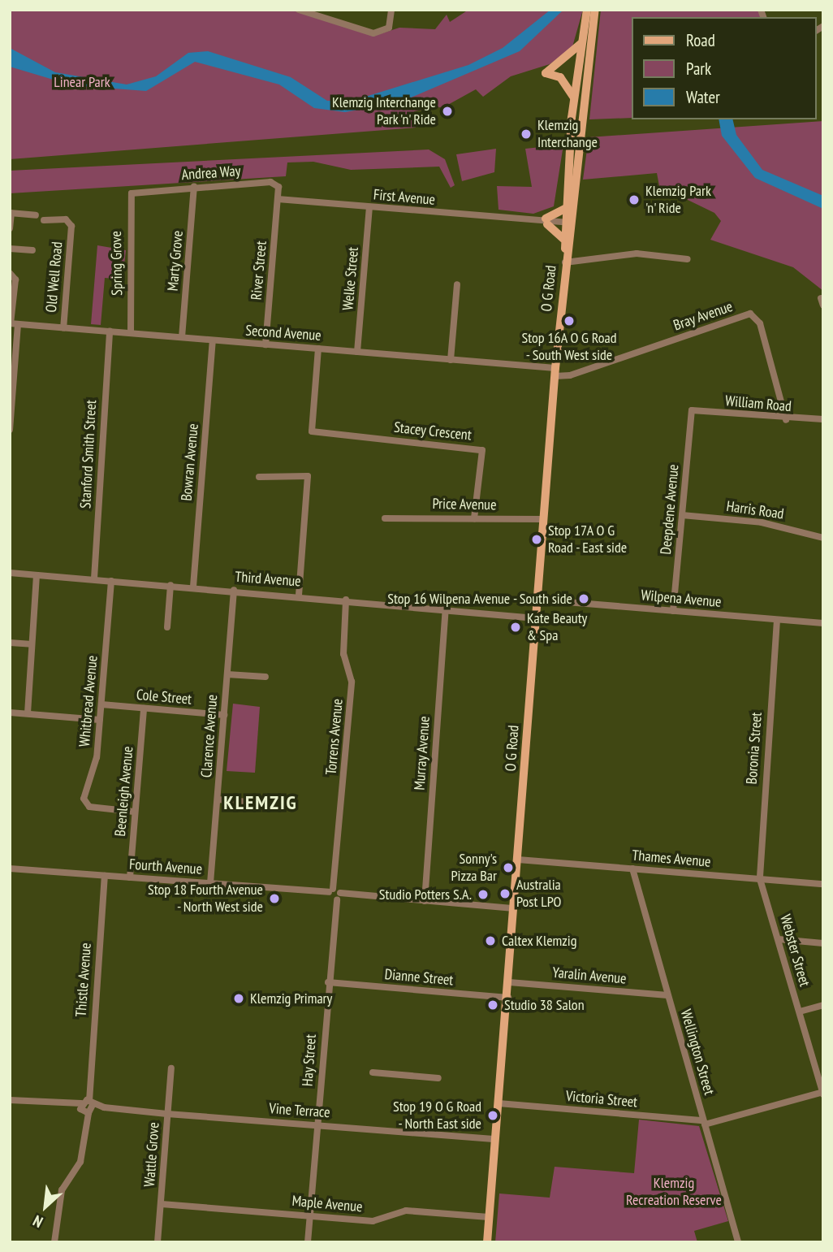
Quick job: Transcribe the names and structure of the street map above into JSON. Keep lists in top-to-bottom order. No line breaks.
{"streets":{"main road":["O G Road"],"street":["Andrea Way","First Avenue","Marty Grove","Spring Grove","River Street","Old Well Road","Welke Street","Bray Avenue","Second Avenue","William Road","Stacey Crescent","Stanford Smith Street","Bowran Avenue","Price Avenue","Deepdene Avenue","Harris Road","Third Avenue","Wilpena Avenue","Cole Street","Whitbread Avenue","Clarence Avenue","Torrens Avenue","Boronia Street","Murray Avenue","Beenleigh Avenue","Thames Avenue","Fourth Avenue","Webster Street","Yaralin Avenue","Dianne Street","Thistle Avenue","Wellington Street","Hay Street","Victoria Street","Vine Terrace","Wattle Grove","Maple Avenue"]},"crossings":[["Andrea Way","First Avenue"],["Andrea Way","Marty Grove"],["Andrea Way","Spring Grove"],["Andrea Way","River Street"],["First Avenue","River Street"],["First Avenue","Welke Street"],["First Avenue","O G Road"],["Marty Grove","Second Avenue"],["Spring Grove","Second Avenue"],["River Street","Second Avenue"],["Old Well Road","Second Avenue"],["Welke Street","Second Avenue"],["O G Road","Bray Avenue"],["O G Road","Second Avenue"],["O G Road","Price Avenue"],["O G Road","Third Avenue"],["O G Road","Wilpena Avenue"],["O G Road","Thames Avenue"],["O G Road","Fourth Avenue"],["O G Road","Yaralin Avenue"],["O G Road","Dianne Street"],["O G Road","Victoria Street"],["O G Road","Vine Terrace"],["O G Road","Maple Avenue"],["Bray Avenue","Second Avenue"],["Bray Avenue","William Road"],["Second Avenue","Stacey Crescent"],["Second Avenue","Stanford Smith Street"],["Second Avenue","Bowran Avenue"],["William Road","Deepdene Avenue"],["Stacey Crescent","Price Avenue"],["Stanford Smith Street","Third Avenue"],["Bowran Avenue","Third Avenue"],["Deepdene Avenue","Harris Road"],["Deepdene Avenue","Wilpena Avenue"],["Third Avenue","Wilpena Avenue"],["Third Avenue","Whitbread Avenue"],["Third Avenue","Clarence Avenue"],["Third Avenue","Torrens Avenue"],["Third Avenue","Murray Avenue"],["Wilpena Avenue","Boronia Street"],["Cole Street","Whitbread Avenue"],["Cole Street","Clarence Avenue"],["Cole Street","Beenleigh Avenue"],["Whitbread Avenue","Beenleigh Avenue"],["Clarence Avenue","Fourth Avenue"],["Torrens Avenue","Fourth Avenue"],["Torrens Avenue","Hay Street"],["Boronia Street","Thames Avenue"],["Boronia Street","Webster Street"],["Murray Avenue","Fourth Avenue"],["Beenleigh Avenue","Fourth Avenue"],["Thames Avenue","Webster Street"],["Thames Avenue","Wellington Street"],["Fourth Avenue","Thistle Avenue"],["Fourth Avenue","Hay Street"],["Yaralin Avenue","Wellington Street"],["Dianne Street","Hay Street"],["Thistle Avenue","Vine Terrace"],["Wellington Street","Victoria Street"],["Hay Street","Vine Terrace"],["Hay Street","Maple Avenue"],["Vine Terrace","Wattle Grove"],["Wattle Grove","Maple Avenue"]],"districts":["KLEMZIG"],"parks":["Linear Park","Klemzig Recreation Reserve"],"places":["Klemzig Interchange Park 'n' Ride","Klemzig Interchange","Klemzig Park 'n' Ride","Stop 16A O G Road - South West side","Stop 17A O G Road - East side","Stop 16 Wilpena Avenue - South side","Kate Beauty & Spa","Sonny's Pizza Bar","Australia Post LPO","Studio Potters S.A.","Stop 18 Fourth Avenue - North West side","Caltex Klemzig","Klemzig Primary","Studio 38 Salon","Stop 19 O G Road - North East side"],"legend":["Road","Park","Water"],"north":"bottom left"}
